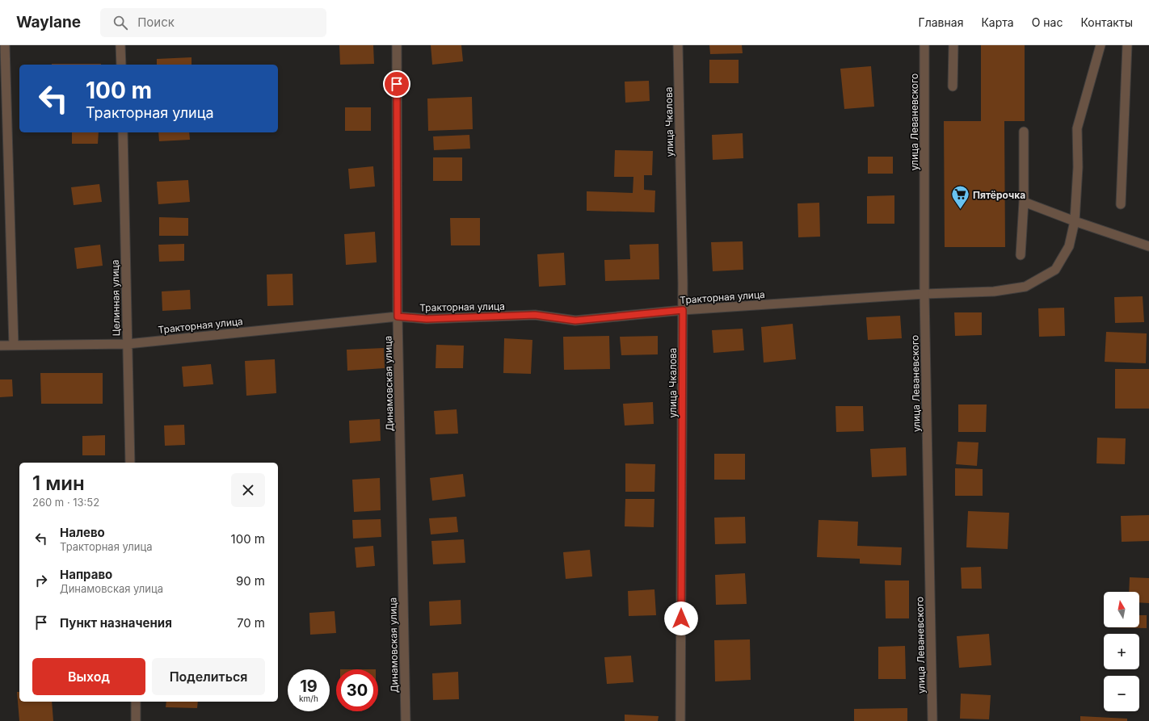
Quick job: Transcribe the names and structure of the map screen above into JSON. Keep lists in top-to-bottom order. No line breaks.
{"streets":{"street":["улица Чкалова","улица Леваневского","Тракторная улица","Целинная улица","Динамовская улица"]},"crossings":[["улица Чкалова","Тракторная улица"],["улица Леваневского","Тракторная улица"],["Тракторная улица","Целинная улица"],["Тракторная улица","Динамовская улица"]],"places":{"supermarket":["Пятёрочка"]},"north":"top","page":{"header":"Waylane","search":"Поиск","nav":["Главная","Карта","О нас","Контакты"],"turn":["100 m","Тракторная улица"],"heading":["1 мин","260 m · 13:52"],"list":[{"name":"Налево","note":"Тракторная улица","value":"100 m"},{"name":"Направо","note":"Динамовская улица","value":"90 m"},{"name":"Пункт назначения","value":"70 m"}],"map_buttons":["+","−"],"buttons":["Выход","Поделиться"],"speed":"19 km/h","limit":"30"}}
